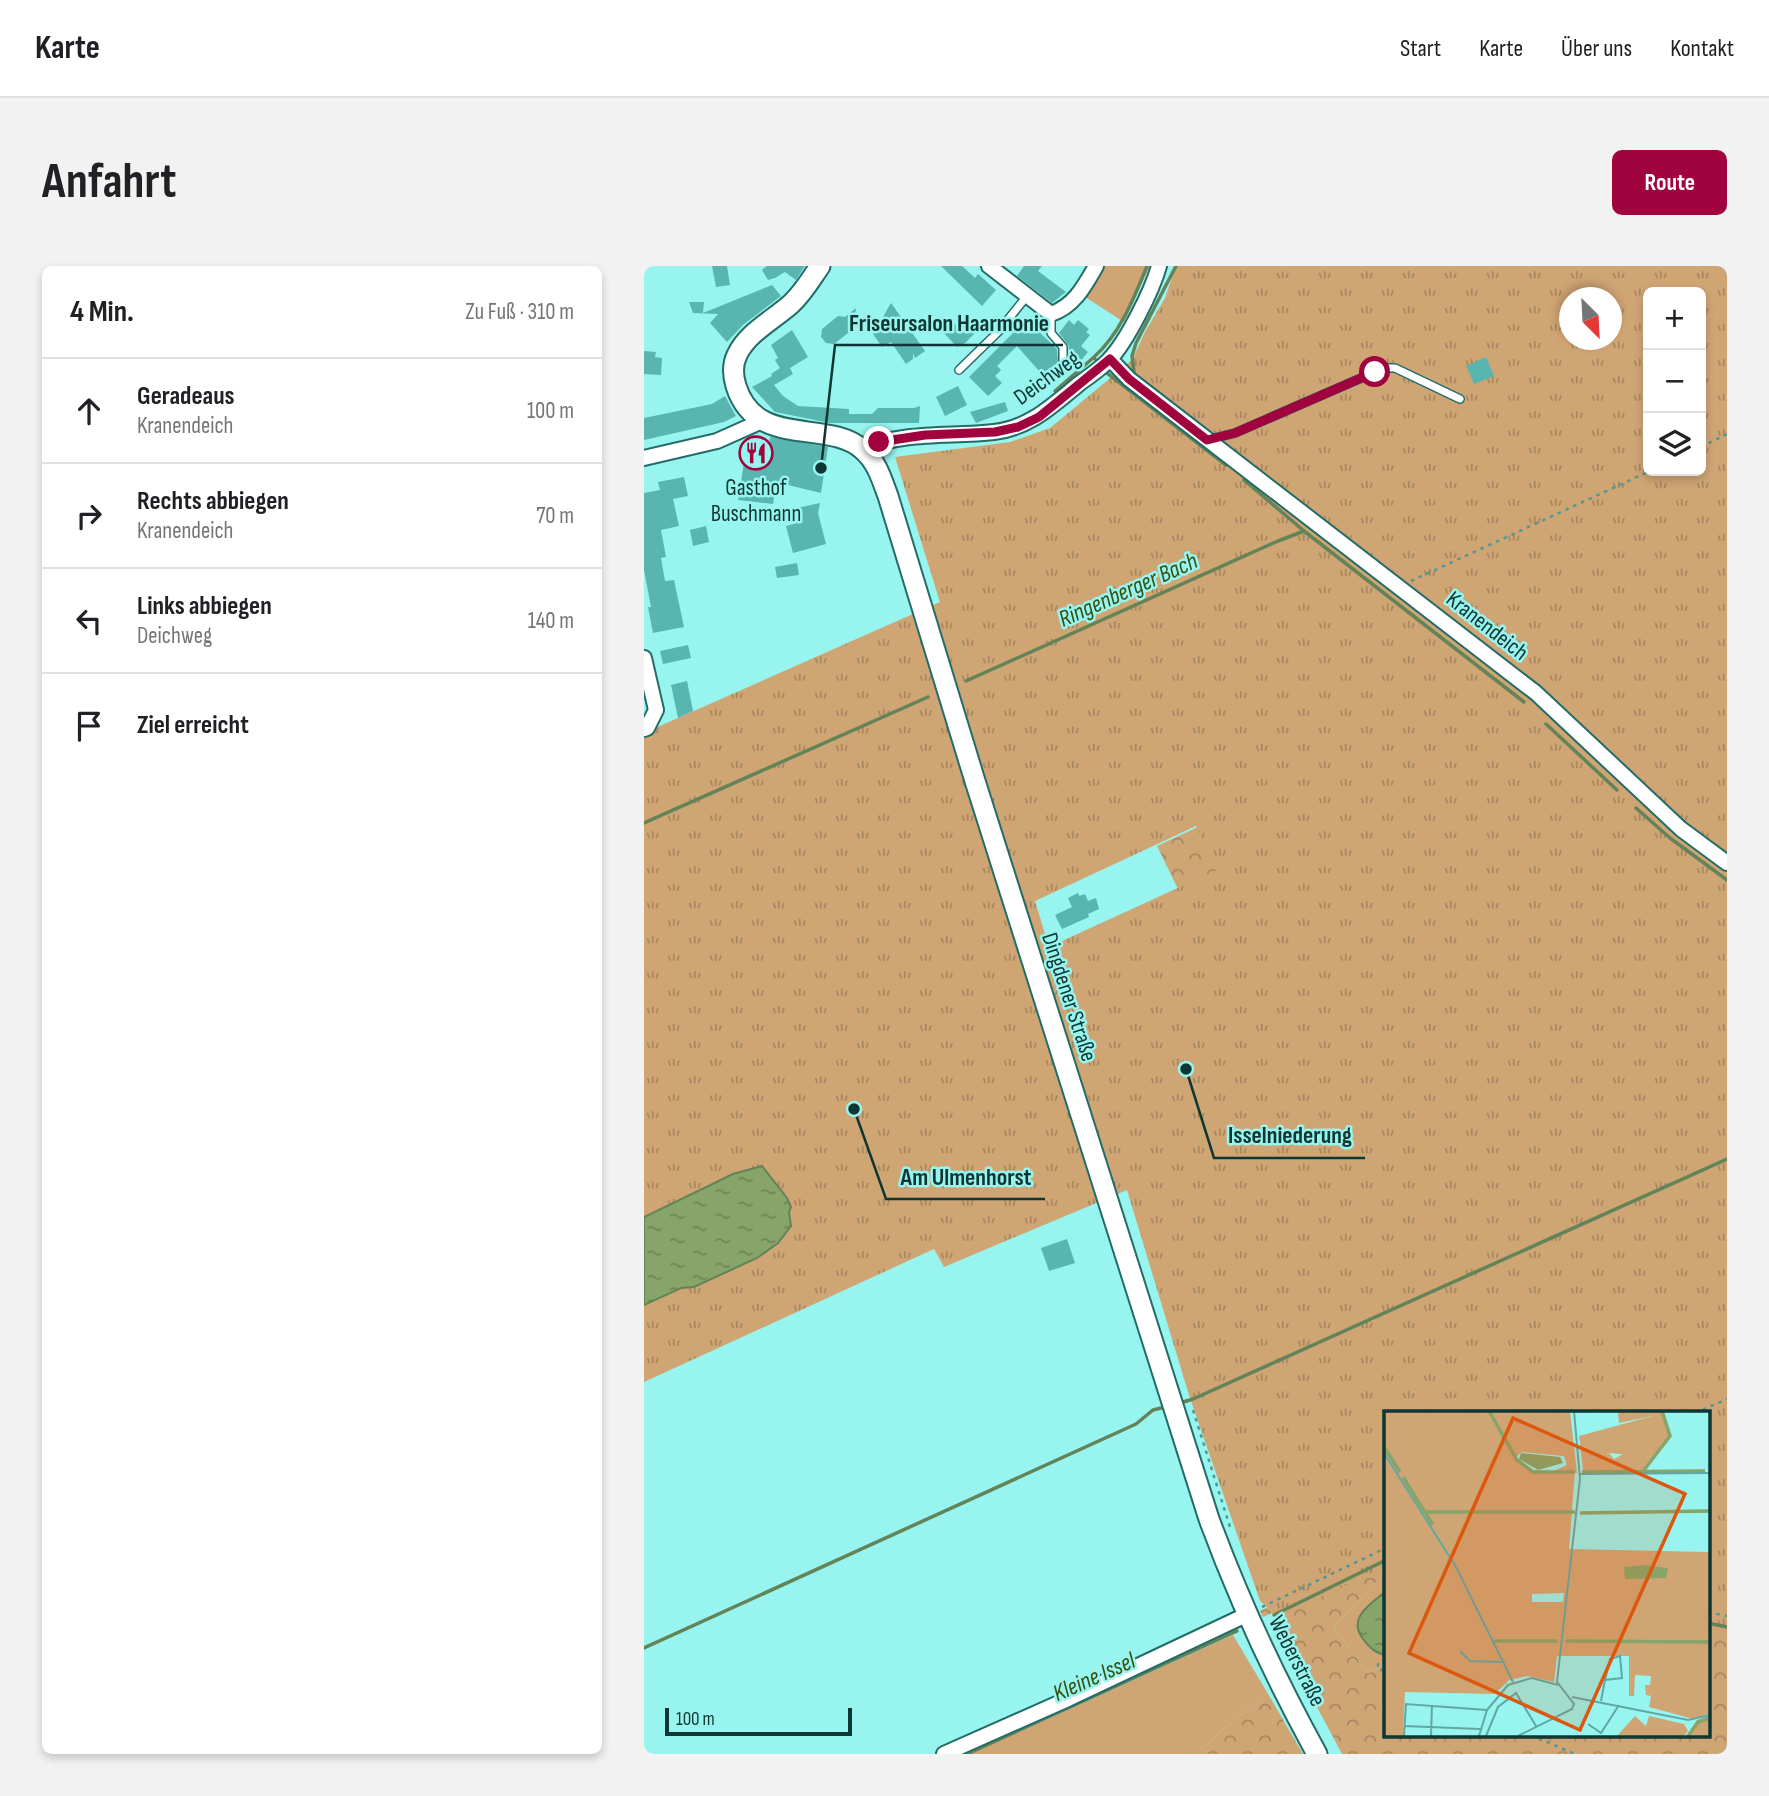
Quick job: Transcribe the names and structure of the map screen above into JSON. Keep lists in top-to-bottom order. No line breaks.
{"streets":{"main road":["Dingdener Straße","Weberstraße"],"street":["Deichweg","Kranendeich"]},"crossings":[["Deichweg","Kranendeich"],["Deichweg","Dingdener Straße"],["Dingdener Straße","Weberstraße"]],"water":["Ringenberger Bach","Kleine Issel"],"places":{"restaurant":["Gasthof Buschmann"],"other":["Friseursalon Haarmonie","Isselniederung","Am Ulmenhorst"]},"scale_bar":"100 m","north":"bottom right","page":{"header":"Karte","nav":["Start","Karte","Über uns","Kontakt"],"buttons":"Route","title":"Anfahrt","heading":["4 Min.","Zu Fuß · 310 m"],"map_buttons":["+","−"],"list":[["Geradeaus","Kranendeich","100 m"],["Rechts abbiegen","Kranendeich","70 m"],["Links abbiegen","Deichweg","140 m"],"Ziel erreicht"],"scale":"100 m"}}
